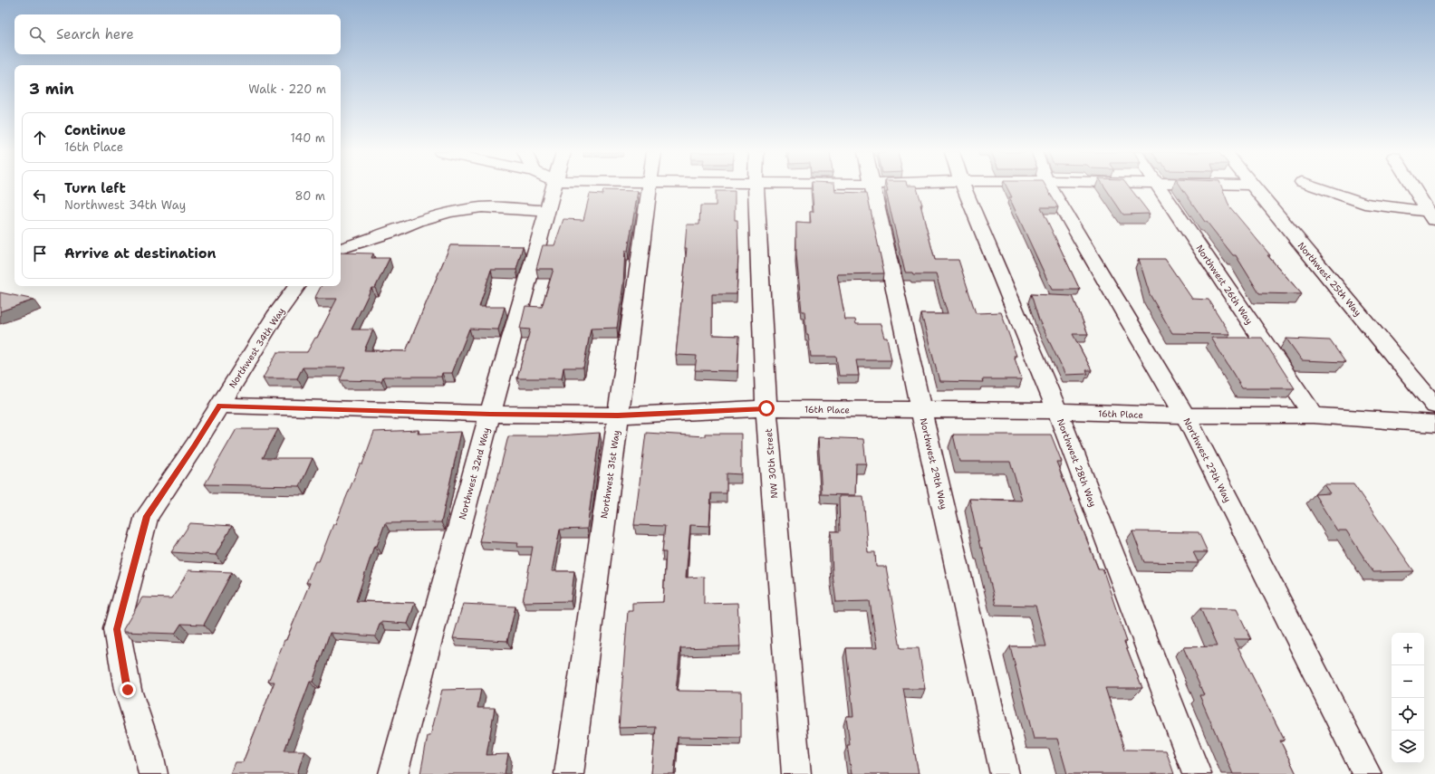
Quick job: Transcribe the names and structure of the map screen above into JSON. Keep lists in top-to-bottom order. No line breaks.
{"streets":{"street":["Northwest 25th Way","Northwest 26th Way","Northwest 34th Way","16th Place","Northwest 27th Way","Northwest 28th Way","NW 30th Street","Northwest 29th Way","Northwest 32nd Way","Northwest 31st Way"]},"crossings":[["Northwest 26th Way","16th Place"],["Northwest 34th Way","16th Place"],["16th Place","Northwest 27th Way"],["16th Place","Northwest 28th Way"],["16th Place","NW 30th Street"],["16th Place","Northwest 29th Way"],["16th Place","Northwest 32nd Way"],["16th Place","Northwest 31st Way"]],"page":{"search":"Search here","heading":["3 min","Walk · 220 m"],"list":[["Continue","16th Place","140 m"],["Turn left","Northwest 34th Way","80 m"],"Arrive at destination"],"map_buttons":["+","−"]}}
